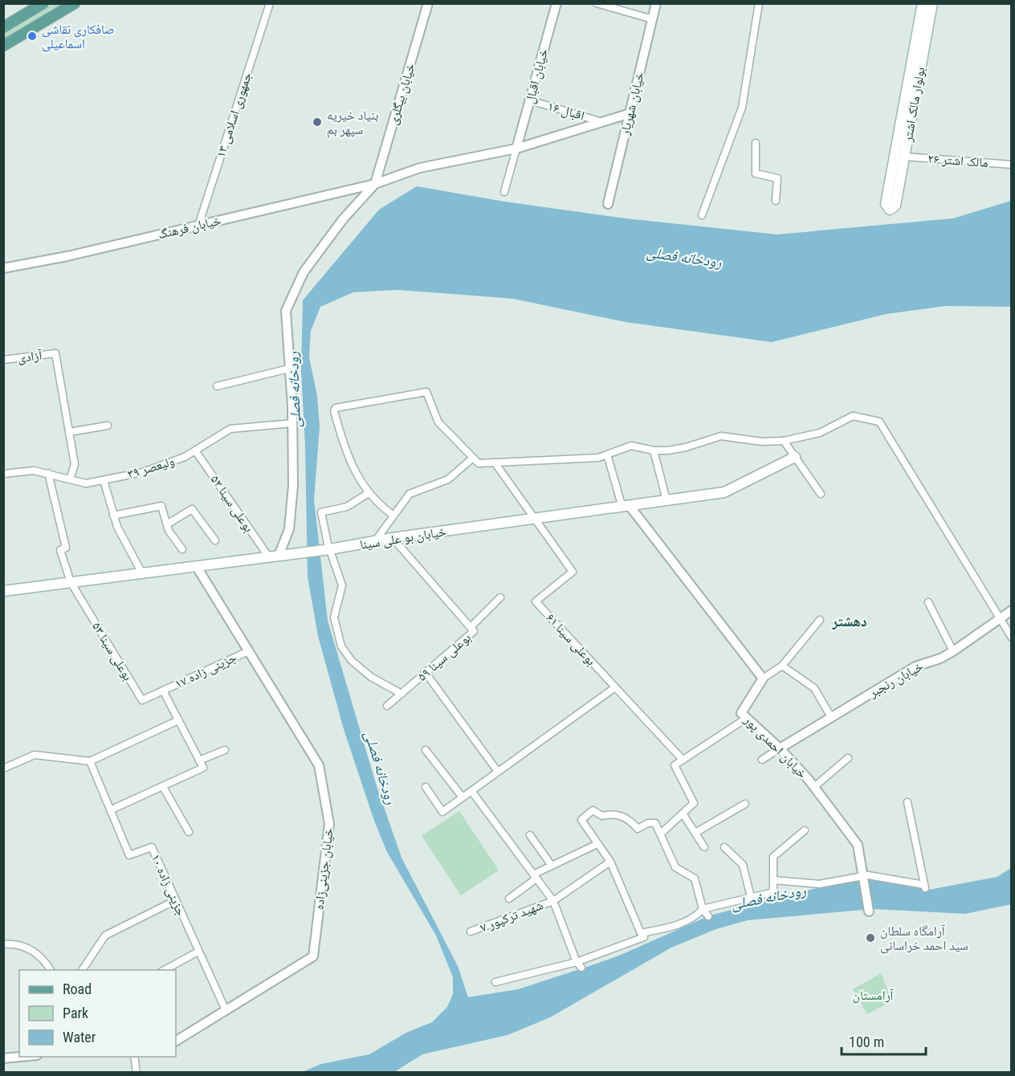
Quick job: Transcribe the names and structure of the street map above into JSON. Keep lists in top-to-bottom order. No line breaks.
{"streets":{"main road":["بولوار مالک اشتر","خیابان بو علی سینا"],"street":["خیابان اقبال","خیابان بیگلری","خیابان شهریار","اقبال ۱۶","جمهوری اسلامی ۱۳","مالک اشتر ۲۶","خیابان فرهنگ","آزادی","ولیعصر ۳۹","بوعلی سینا ۵۲","بوعلی سینا ۶۱","بوعلی سینا ۵۳","بوعلی سینا ۵۹","جزینی زاده ۱۷","خیابان رنجبر","خیابان احمدی پور","خیابان جزینی‌زاده","جزینی زاده ۱۰","شهید ترکپور ۷"]},"crossings":[["خیابان اقبال","اقبال ۱۶"],["خیابان اقبال","خیابان فرهنگ"],["خیابان بیگلری","خیابان فرهنگ"],["خیابان شهریار","خیابان فرهنگ"],["بولوار مالک اشتر","مالک اشتر ۲۶"],["اقبال ۱۶","خیابان فرهنگ"],["جمهوری اسلامی ۱۳","خیابان فرهنگ"],["ولیعصر ۳۹","بوعلی سینا ۵۲"],["بوعلی سینا ۵۲","خیابان بو علی سینا"],["خیابان بو علی سینا","بوعلی سینا ۶۱"],["خیابان بو علی سینا","بوعلی سینا ۵۳"],["خیابان بو علی سینا","بوعلی سینا ۵۹"],["خیابان بو علی سینا","خیابان جزینی‌زاده"],["بوعلی سینا ۵۳","جزینی زاده ۱۷"],["جزینی زاده ۱۷","خیابان جزینی‌زاده"],["خیابان رنجبر","خیابان احمدی پور"],["خیابان جزینی‌زاده","جزینی زاده ۱۰"]],"districts":["دهشتر"],"water":["رودخانه فصلی"],"parks":["آرامستان"],"places":["صافکاری نقاشی اسماعیلی","بنیاد خیریه سپهر بم","آرامگاه سلطان سید احمد خراسانی"],"legend":["Road","Park","Water"],"scale_bar":"100 m"}
